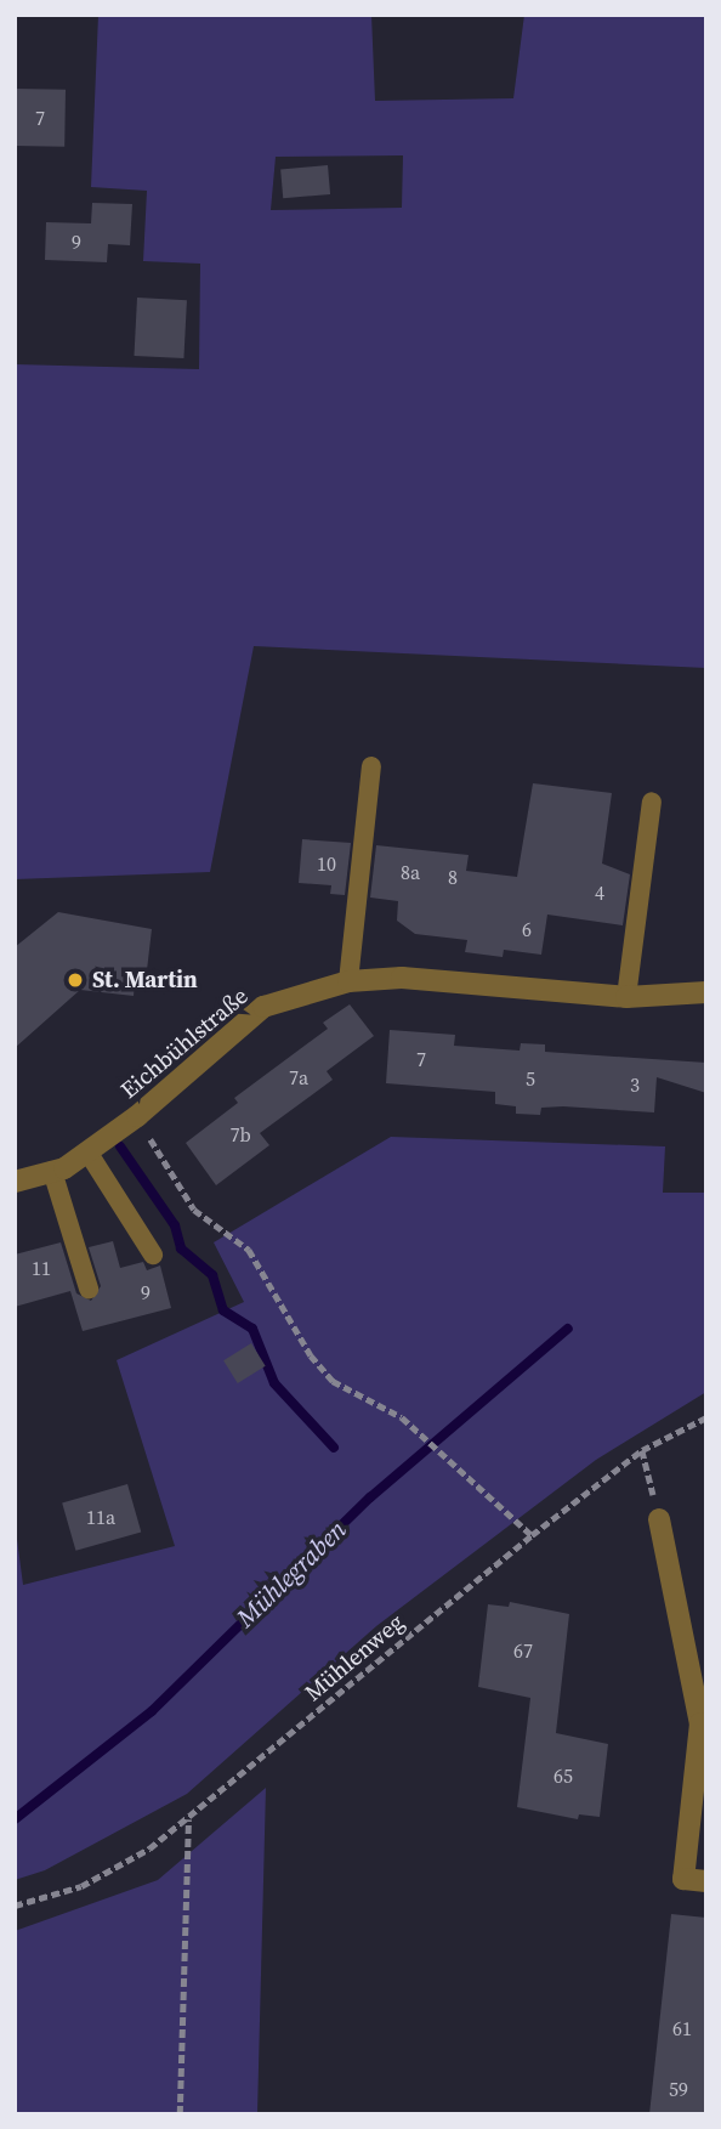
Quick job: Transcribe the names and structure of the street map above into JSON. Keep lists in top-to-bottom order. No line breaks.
{"streets":{"street":["Eichbühlstraße"],"path":["Mühlenweg"]},"water":["Mühlegraben"],"places":["St. Martin"],"house_numbers":["7","9","10","8a","8","4","6","7","7a","5","3","7b","11","9","11a","67","65","61","59"]}
